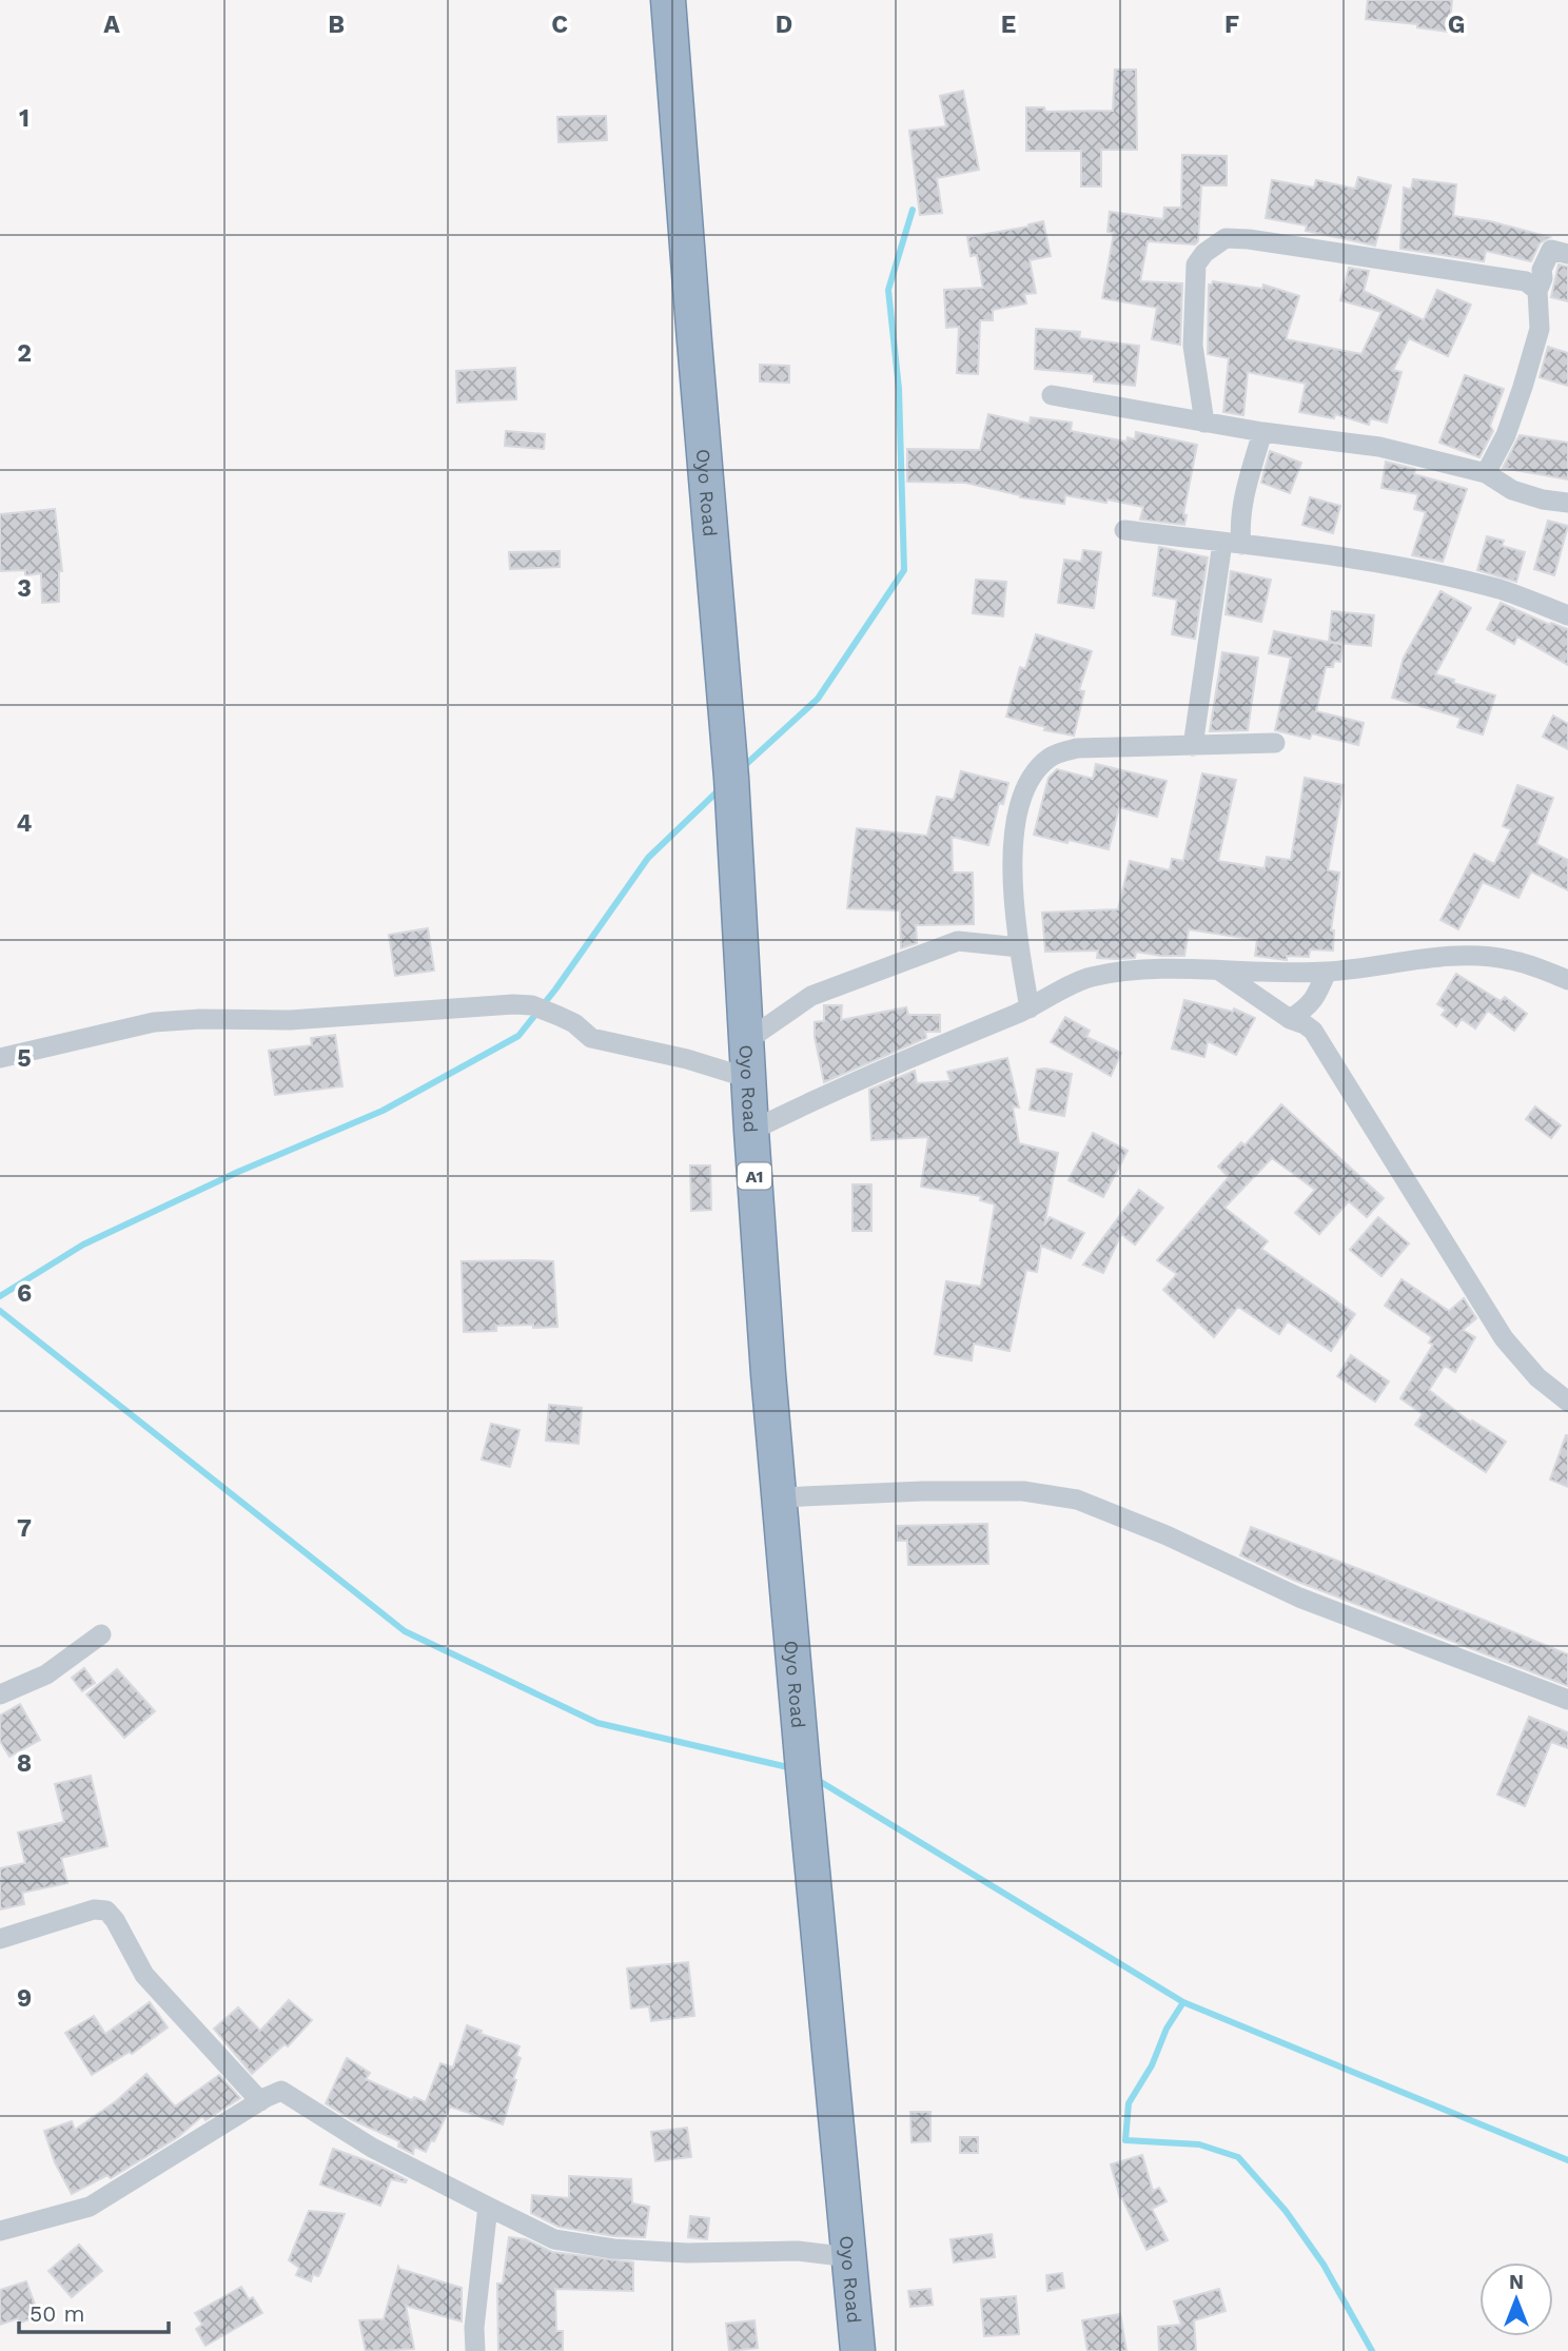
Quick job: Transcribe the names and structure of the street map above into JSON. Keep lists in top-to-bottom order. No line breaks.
{"streets":{"highway":["Oyo Road","A1"]},"scale_bar":"50 m","north":"top","grid":{"columns":["A","B","C","D","E","F","G"],"rows":["1","2","3","4","5","6","7","8","9"]}}
